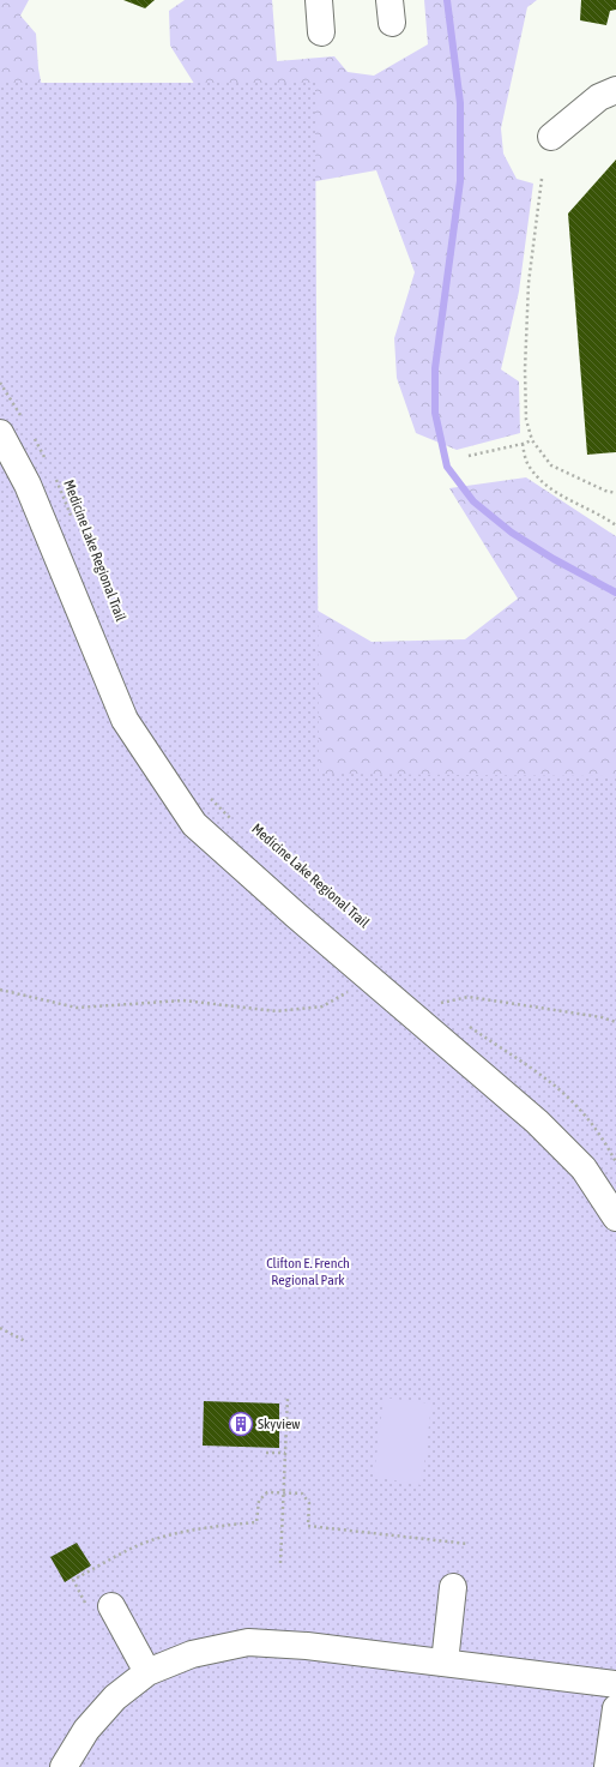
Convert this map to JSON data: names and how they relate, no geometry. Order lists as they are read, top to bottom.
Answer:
{
  "streets": {
    "path": ["Medicine Lake Regional Trail"]
  },
  "parks": ["Clifton E. French Regional Park"],
  "places": {
    "building": ["Skyview"]
  }
}
